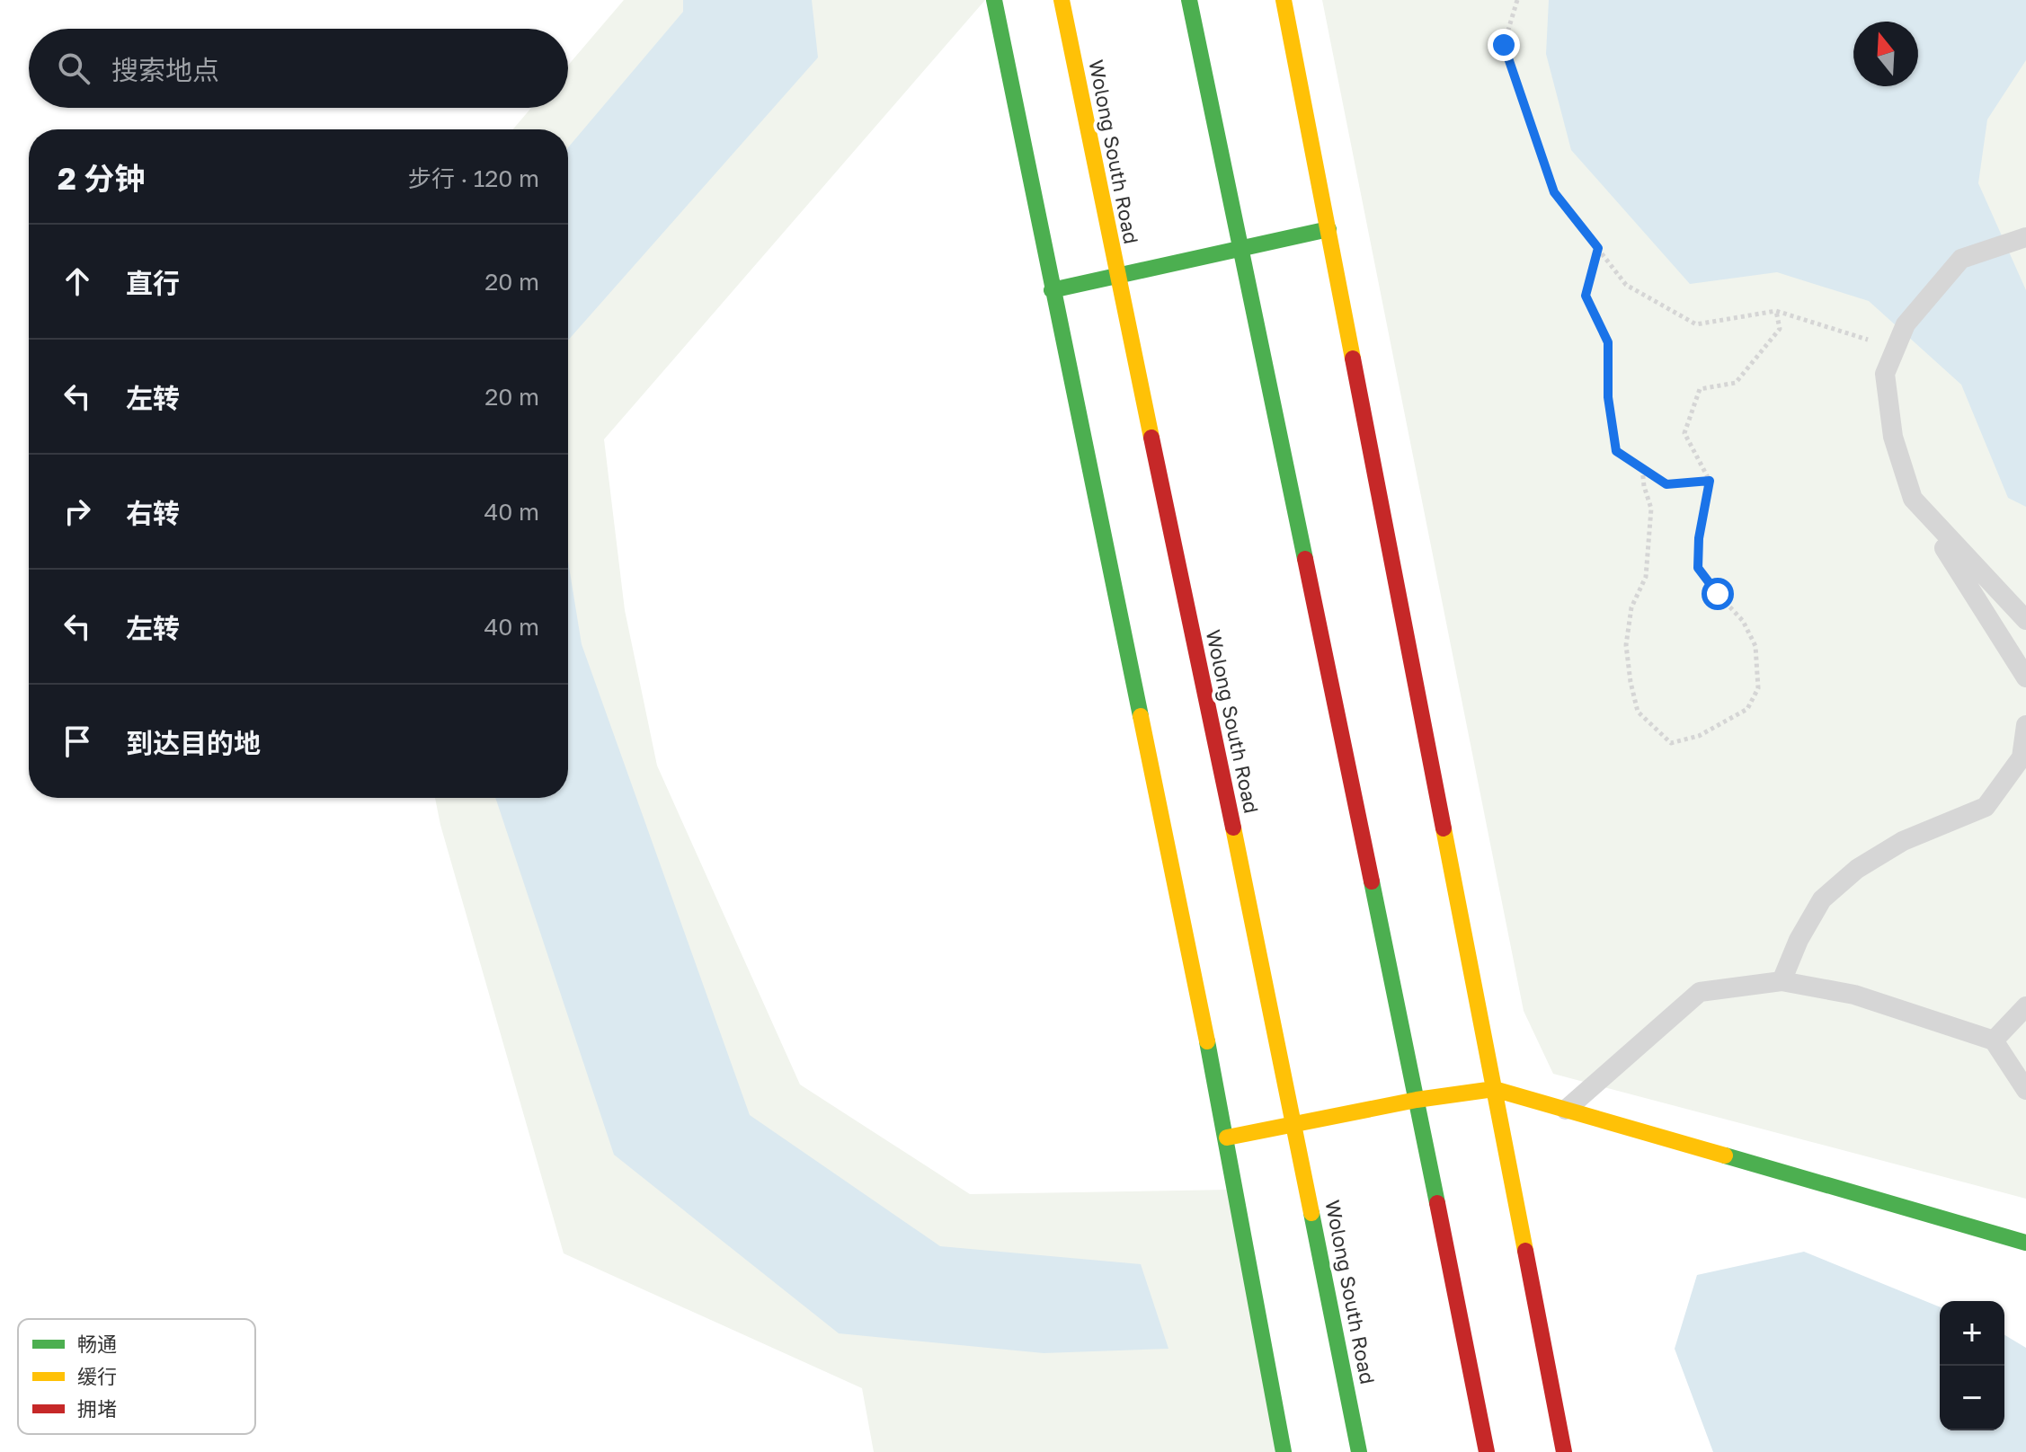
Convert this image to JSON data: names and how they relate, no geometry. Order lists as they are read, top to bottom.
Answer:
{
  "streets": {
    "main road": ["Wolong South Road"]
  },
  "legend": ["畅通", "缓行", "拥堵"],
  "north": "top",
  "page": {
    "search": "搜索地点",
    "heading": ["2 分钟", "步行 · 120 m"],
    "list": [
      ["直行", "20 m"],
      ["左转", "20 m"],
      ["右转", "40 m"],
      ["左转", "40 m"],
      "到达目的地"
    ],
    "map_buttons": ["+", "−"]
  }
}
